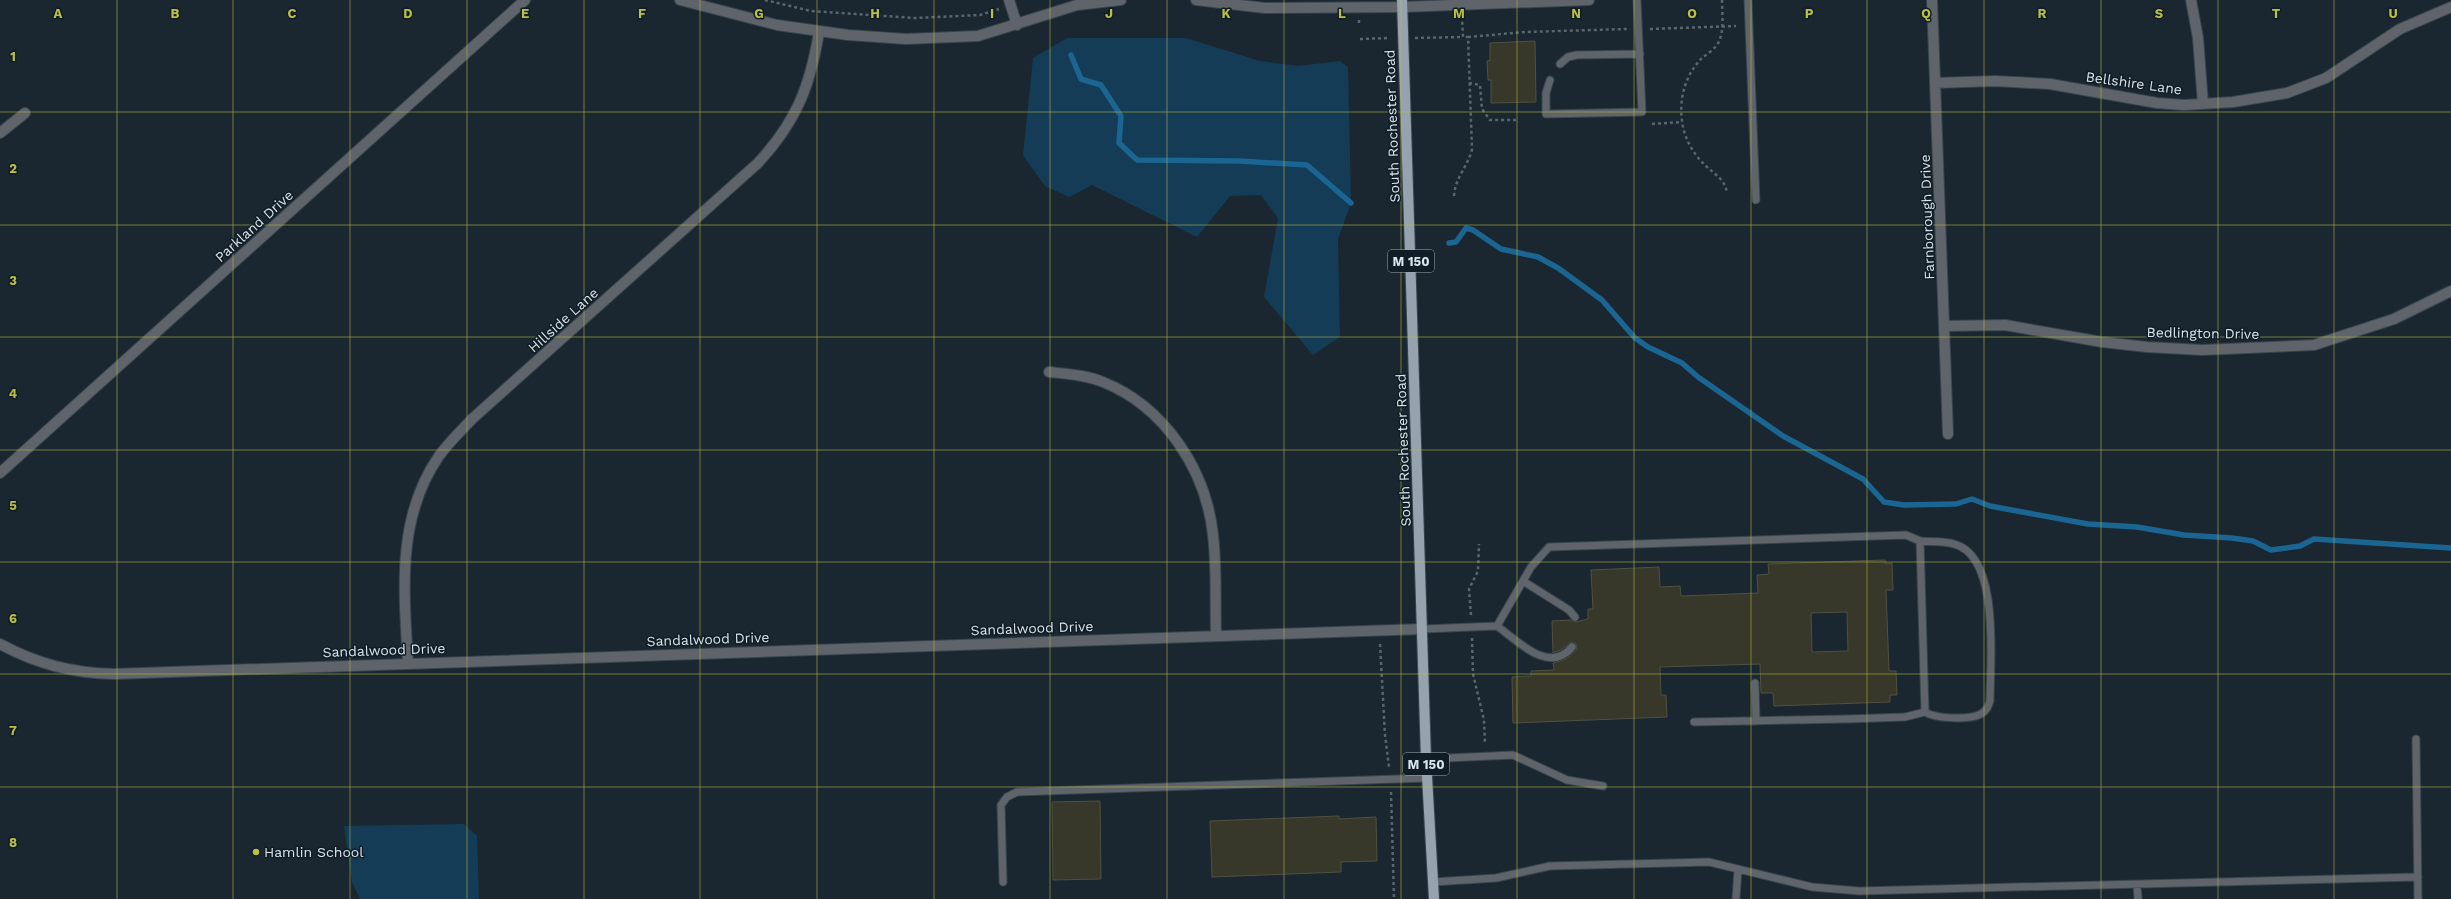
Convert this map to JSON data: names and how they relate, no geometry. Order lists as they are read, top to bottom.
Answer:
{
  "streets": {
    "main road": ["South Rochester Road", "M 150"],
    "street": [
      "Bellshire Lane",
      "Farnborough Drive",
      "Parkland Drive",
      "Hillside Lane",
      "Bedlington Drive",
      "Sandalwood Drive"
    ]
  },
  "crossings": [
    ["Bellshire Lane", "Farnborough Drive"],
    ["South Rochester Road", "Sandalwood Drive"],
    ["Farnborough Drive", "Bedlington Drive"],
    ["Hillside Lane", "Sandalwood Drive"]
  ],
  "places": ["Hamlin School"],
  "grid": {
    "columns": [
      "A",
      "B",
      "C",
      "D",
      "E",
      "F",
      "G",
      "H",
      "I",
      "J",
      "K",
      "L",
      "M",
      "N",
      "O",
      "P",
      "Q",
      "R",
      "S",
      "T",
      "U"
    ],
    "rows": [
      "1",
      "2",
      "3",
      "4",
      "5",
      "6",
      "7",
      "8"
    ]
  }
}
